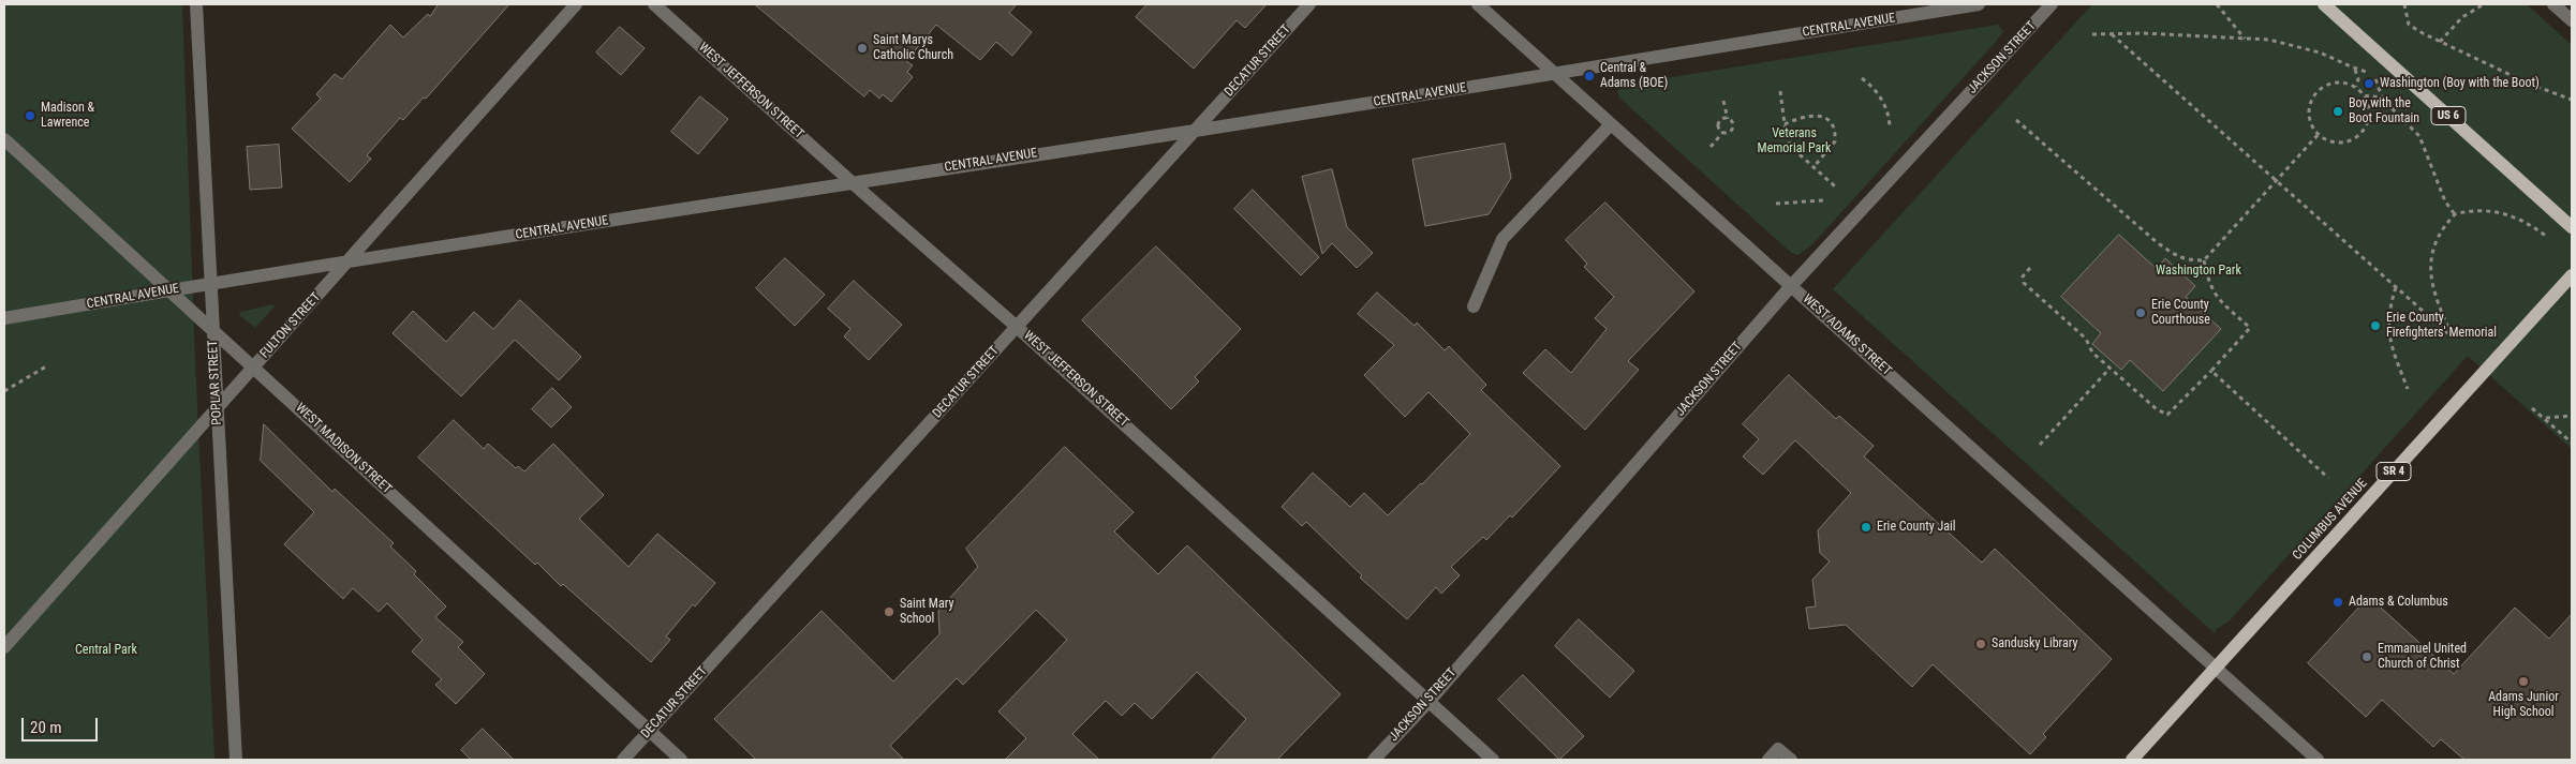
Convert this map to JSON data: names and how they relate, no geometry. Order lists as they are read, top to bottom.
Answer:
{
  "streets": {
    "main road": ["US 6", "SR 4", "COLUMBUS AVENUE"],
    "street": [
      "CENTRAL AVENUE",
      "JACKSON STREET",
      "DECATUR STREET",
      "WEST JEFFERSON STREET",
      "FULTON STREET",
      "WEST ADAMS STREET",
      "POPLAR STREET",
      "WEST MADISON STREET"
    ]
  },
  "crossings": [
    ["CENTRAL AVENUE", "DECATUR STREET"],
    ["CENTRAL AVENUE", "WEST JEFFERSON STREET"],
    ["CENTRAL AVENUE", "FULTON STREET"],
    ["CENTRAL AVENUE", "WEST ADAMS STREET"],
    ["CENTRAL AVENUE", "POPLAR STREET"],
    ["CENTRAL AVENUE", "WEST MADISON STREET"],
    ["JACKSON STREET", "WEST JEFFERSON STREET"],
    ["JACKSON STREET", "WEST ADAMS STREET"],
    ["DECATUR STREET", "WEST JEFFERSON STREET"],
    ["DECATUR STREET", "WEST MADISON STREET"],
    ["FULTON STREET", "POPLAR STREET"],
    ["FULTON STREET", "WEST MADISON STREET"],
    ["WEST ADAMS STREET", "COLUMBUS AVENUE"],
    ["POPLAR STREET", "WEST MADISON STREET"]
  ],
  "parks": ["Veterans Memorial Park", "Washington Park", "Central Park"],
  "places": [
    "Saint Marys Catholic Church",
    "Central & Adams (BOE)",
    "Washington (Boy with the Boot)",
    "Boy with the Boot Fountain",
    "Madison & Lawrence",
    "Erie County Courthouse",
    "Erie County Firefighters' Memorial",
    "Erie County Jail",
    "Adams & Columbus",
    "Saint Mary School",
    "Sandusky Library",
    "Emmanuel United Church of Christ",
    "Adams Junior High School"
  ],
  "scale_bar": "20 m"
}
